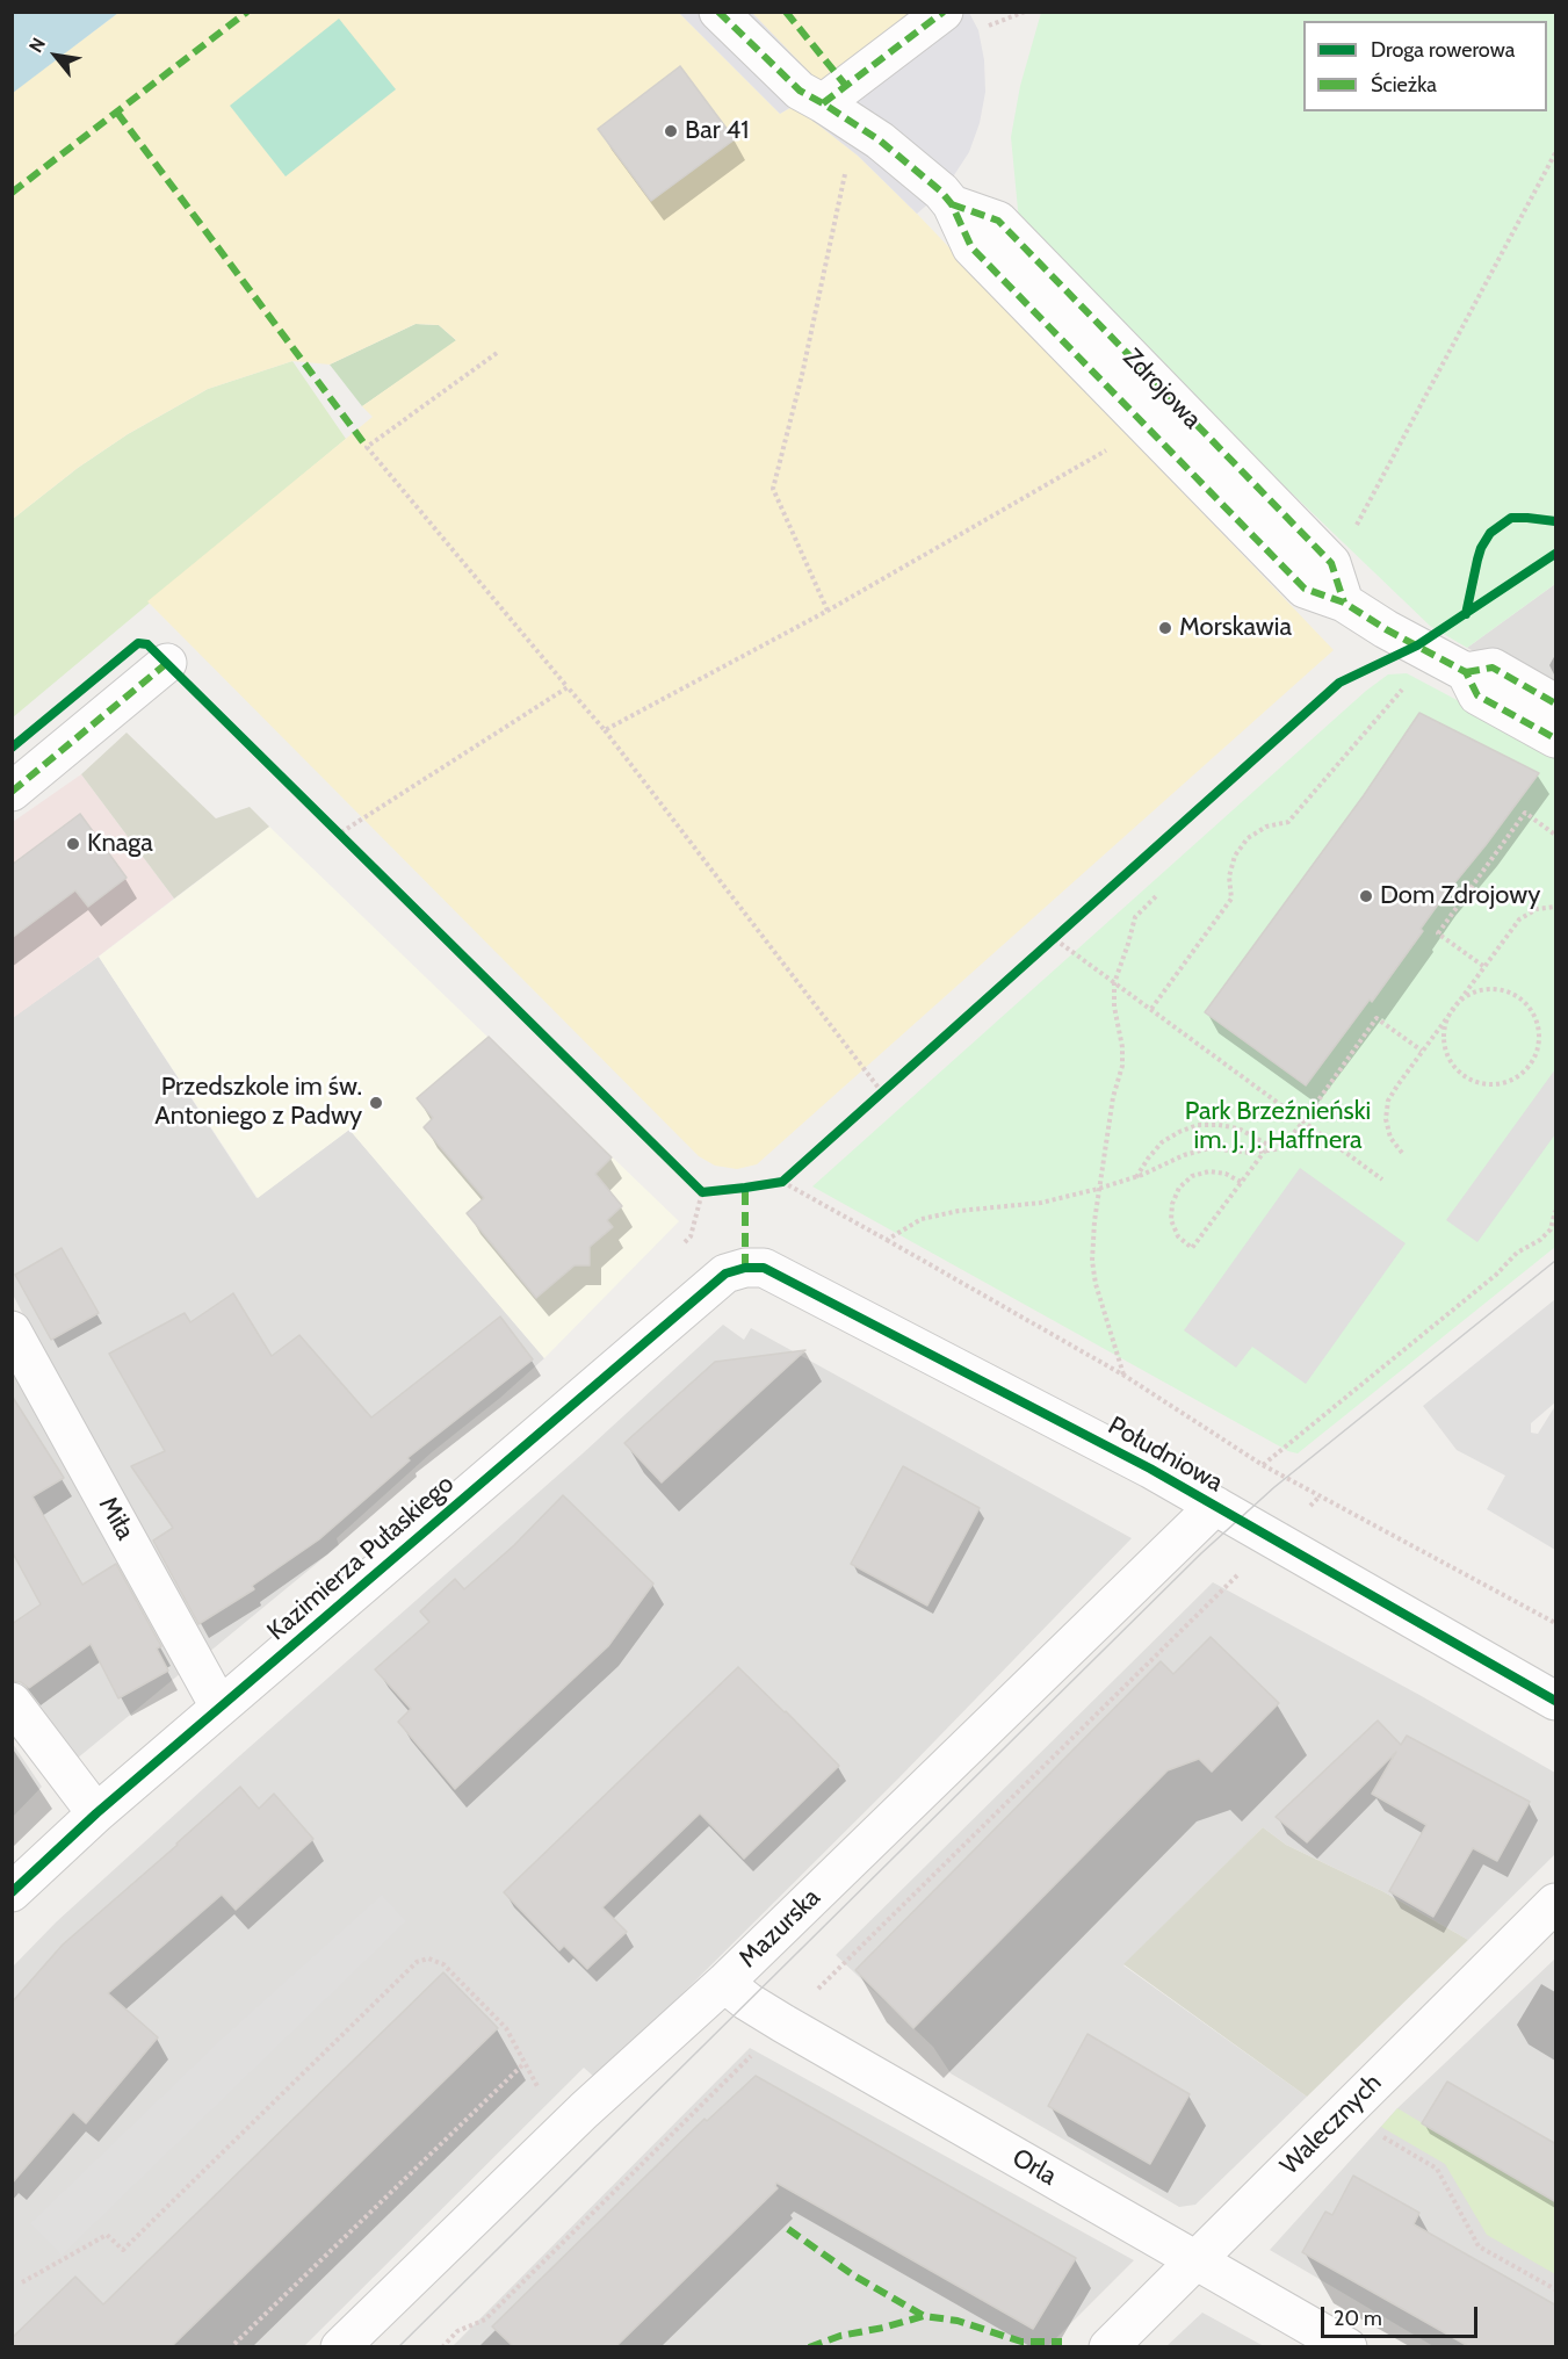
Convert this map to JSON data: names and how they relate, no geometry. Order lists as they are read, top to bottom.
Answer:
{
  "streets": {
    "street": [
      "Zdrojowa",
      "Południowa",
      "Miła",
      "Kazimierza Pułaskiego",
      "Mazurska",
      "Walecznych",
      "Orla"
    ]
  },
  "crossings": [
    ["Południowa", "Kazimierza Pułaskiego"],
    ["Południowa", "Mazurska"],
    ["Miła", "Kazimierza Pułaskiego"],
    ["Mazurska", "Orla"],
    ["Walecznych", "Orla"]
  ],
  "parks": ["Park Brzeźnieński im. J. J. Haffnera"],
  "places": [
    "Bar 41",
    "Morskawia",
    "Knaga",
    "Dom Zdrojowy",
    "Przedszkole im św. Antoniego z Padwy"
  ],
  "legend": ["Droga rowerowa", "Ścieżka"],
  "scale_bar": "20 m",
  "north": "top left"
}
